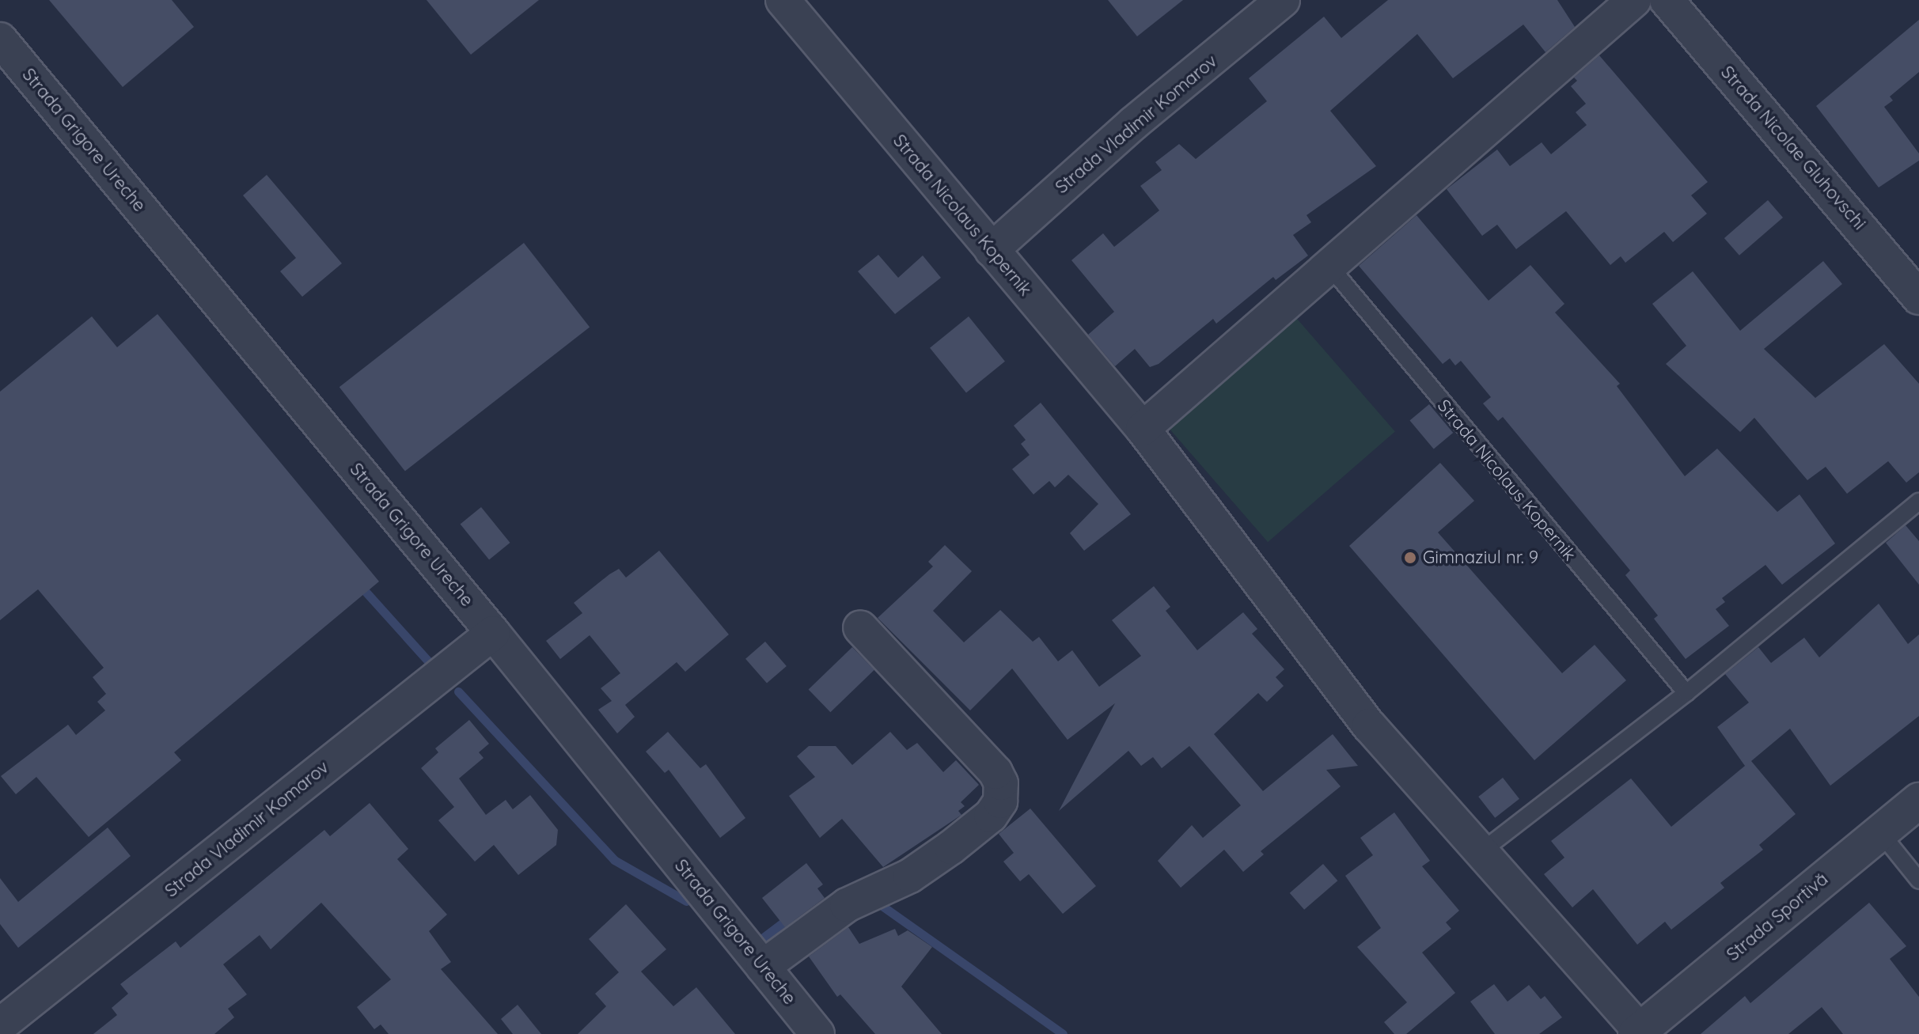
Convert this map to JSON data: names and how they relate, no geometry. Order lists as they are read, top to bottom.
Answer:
{
  "streets": {
    "street": [
      "Strada Vladimir Komarov",
      "Strada Grigore Ureche",
      "Strada Nicolae Gluhovschi",
      "Strada Nicolaus Kopernik",
      "Strada Sportivă"
    ]
  },
  "crossings": [
    ["Strada Vladimir Komarov", "Strada Grigore Ureche"],
    ["Strada Vladimir Komarov", "Strada Nicolaus Kopernik"],
    ["Strada Nicolaus Kopernik", "Strada Sportivă"]
  ],
  "places": ["Gimnaziul nr. 9"]
}
